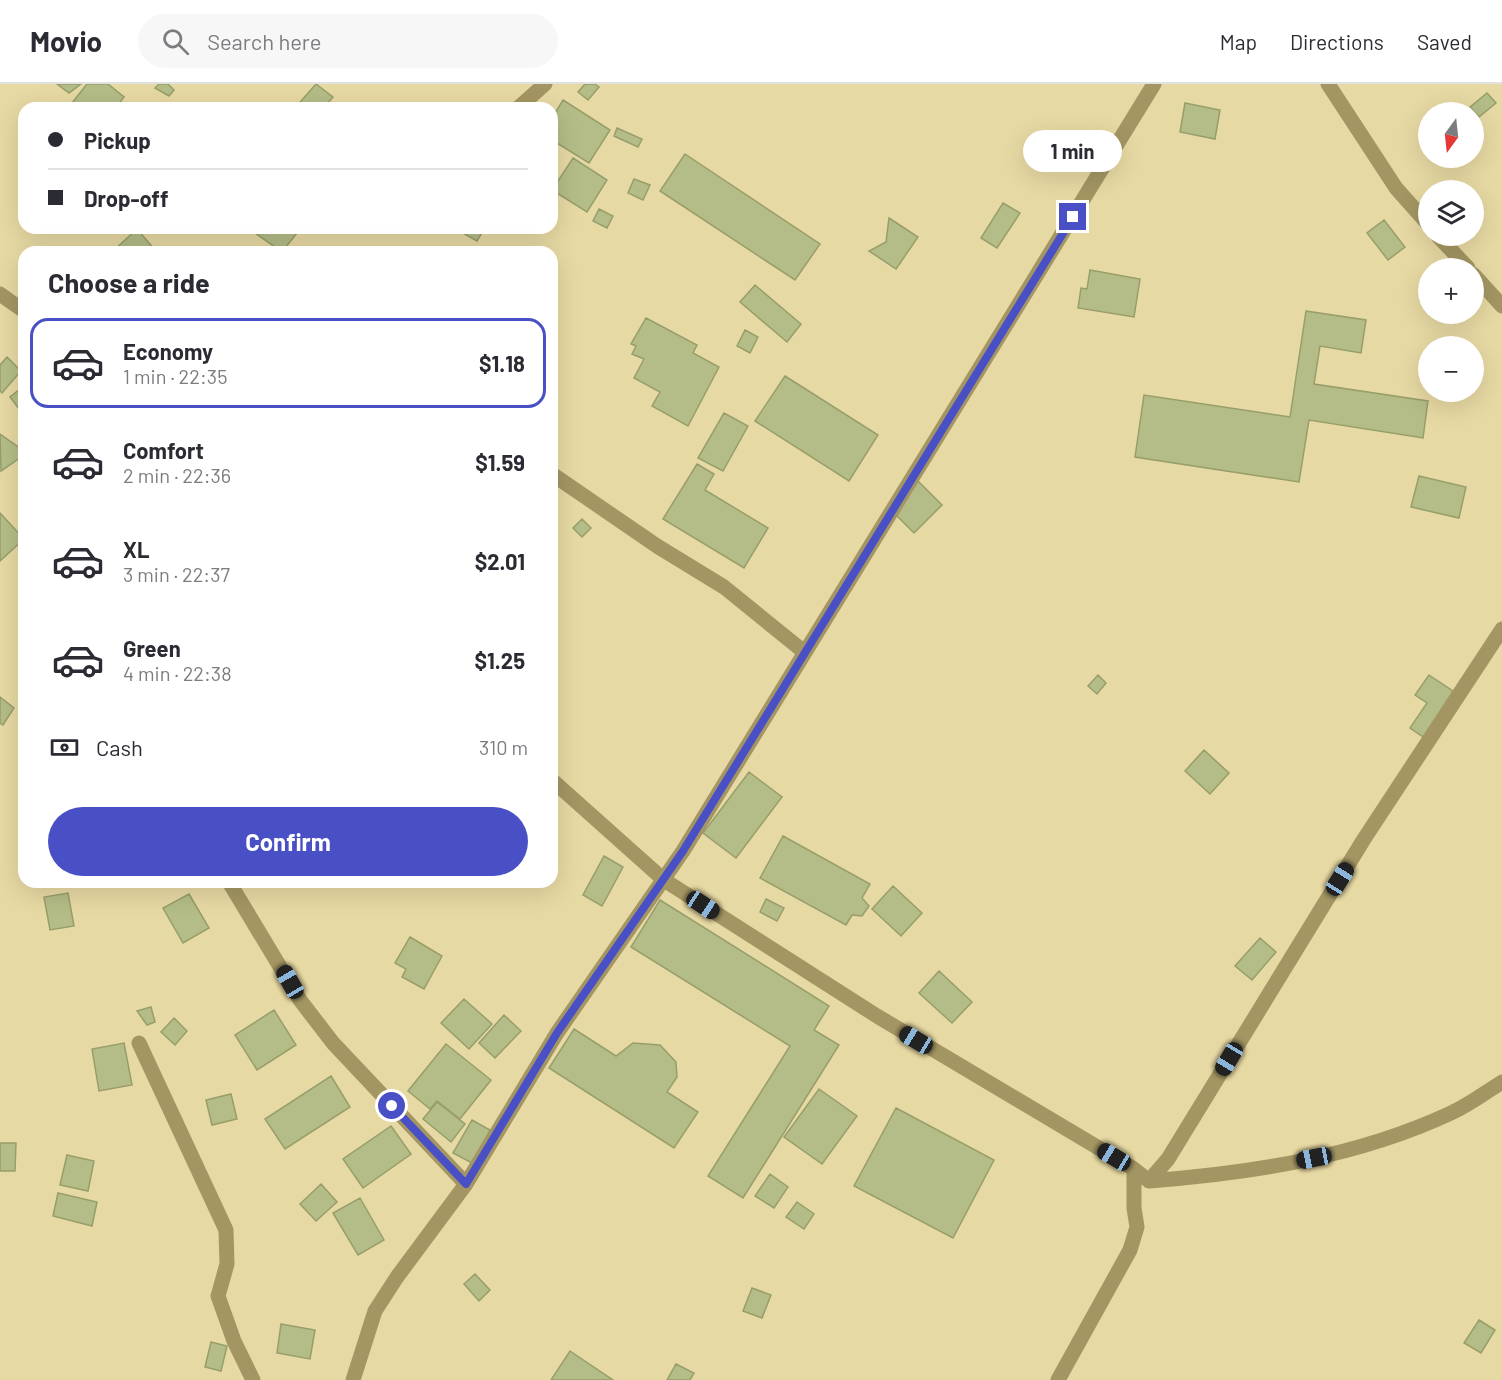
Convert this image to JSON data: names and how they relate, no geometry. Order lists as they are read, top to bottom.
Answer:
{
  "north": "bottom",
  "page": {
    "header": "Movio",
    "search": "Search here",
    "nav": ["Map", "Directions", "Saved"],
    "map_buttons": ["+", "−"],
    "banner": ["Pickup", "Drop-off"],
    "bubble": "1 min",
    "heading": "Choose a ride",
    "list": [
      {
        "name": "Economy",
        "note": "1 min · 22:35",
        "value": "$1.18"
      },
      {
        "name": "Comfort",
        "note": "2 min · 22:36",
        "value": "$1.59"
      },
      {
        "name": "XL",
        "note": "3 min · 22:37",
        "value": "$2.01"
      },
      {
        "name": "Green",
        "note": "4 min · 22:38",
        "value": "$1.25"
      }
    ],
    "pay": ["Cash", "310 m"],
    "buttons": "Confirm"
  }
}
